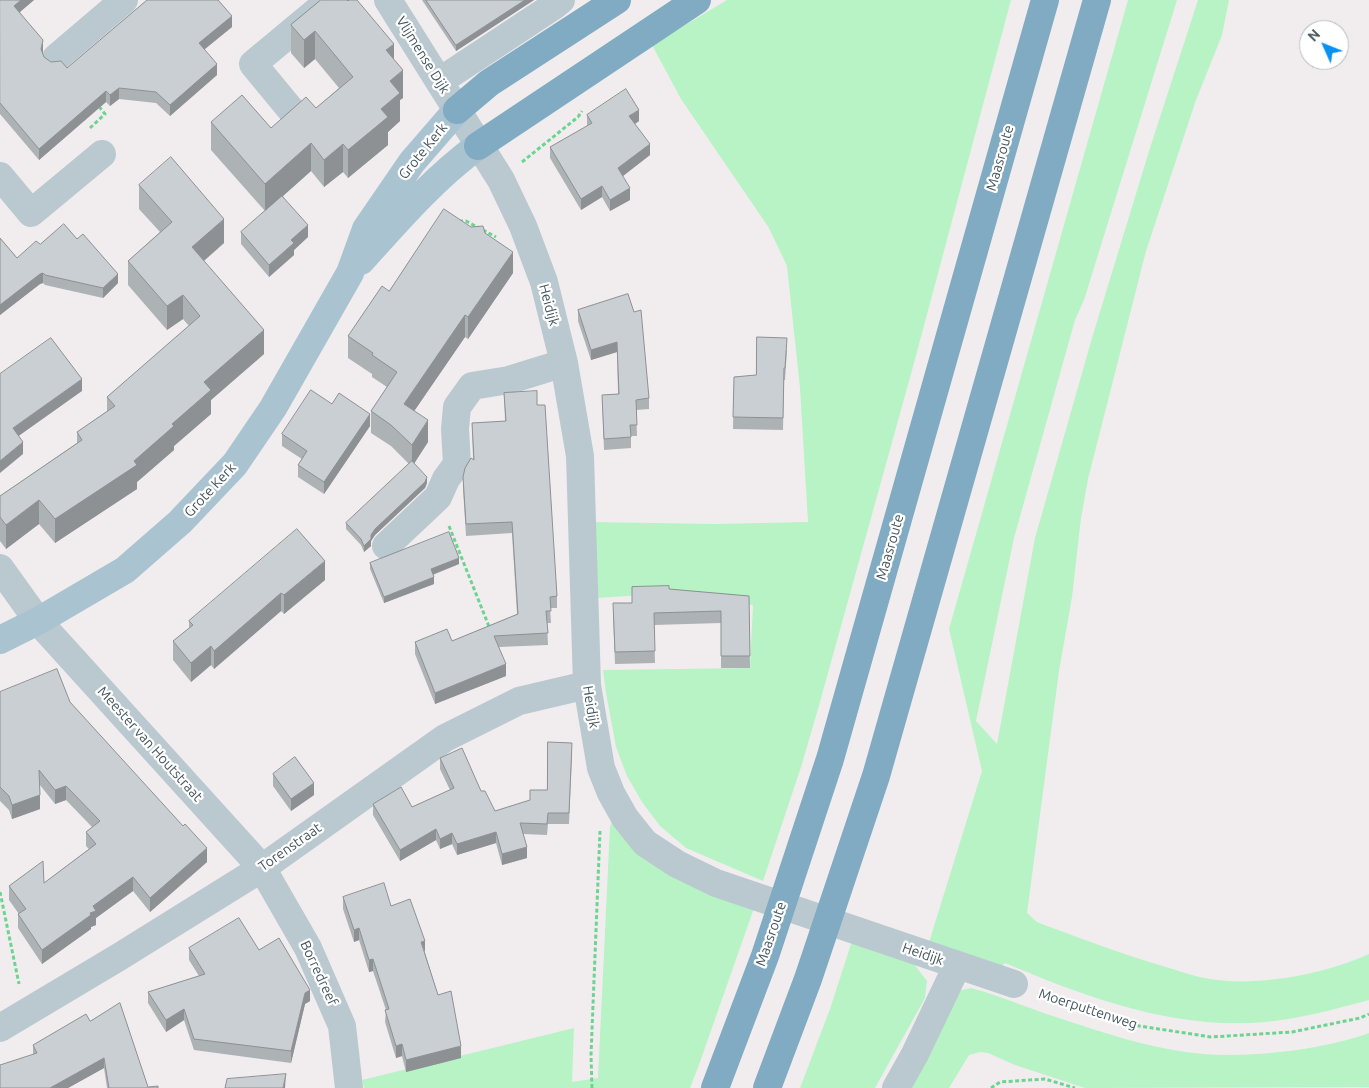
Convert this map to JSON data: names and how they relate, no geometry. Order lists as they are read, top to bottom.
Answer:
{
  "streets": {
    "highway": ["Maasroute"],
    "main road": ["Grote Kerk"],
    "street": [
      "Vlijmense Dijk",
      "Heidijk",
      "Meester van Houtstraat",
      "Torenstraat",
      "Borredreef"
    ],
    "path": ["Moerputtenweg"]
  },
  "crossings": [
    ["Vlijmense Dijk", "Grote Kerk"],
    ["Vlijmense Dijk", "Heidijk"],
    ["Grote Kerk", "Heidijk"],
    ["Grote Kerk", "Meester van Houtstraat"],
    ["Heidijk", "Torenstraat"],
    ["Meester van Houtstraat", "Torenstraat"],
    ["Meester van Houtstraat", "Borredreef"],
    ["Torenstraat", "Borredreef"]
  ],
  "north": "top left"
}
